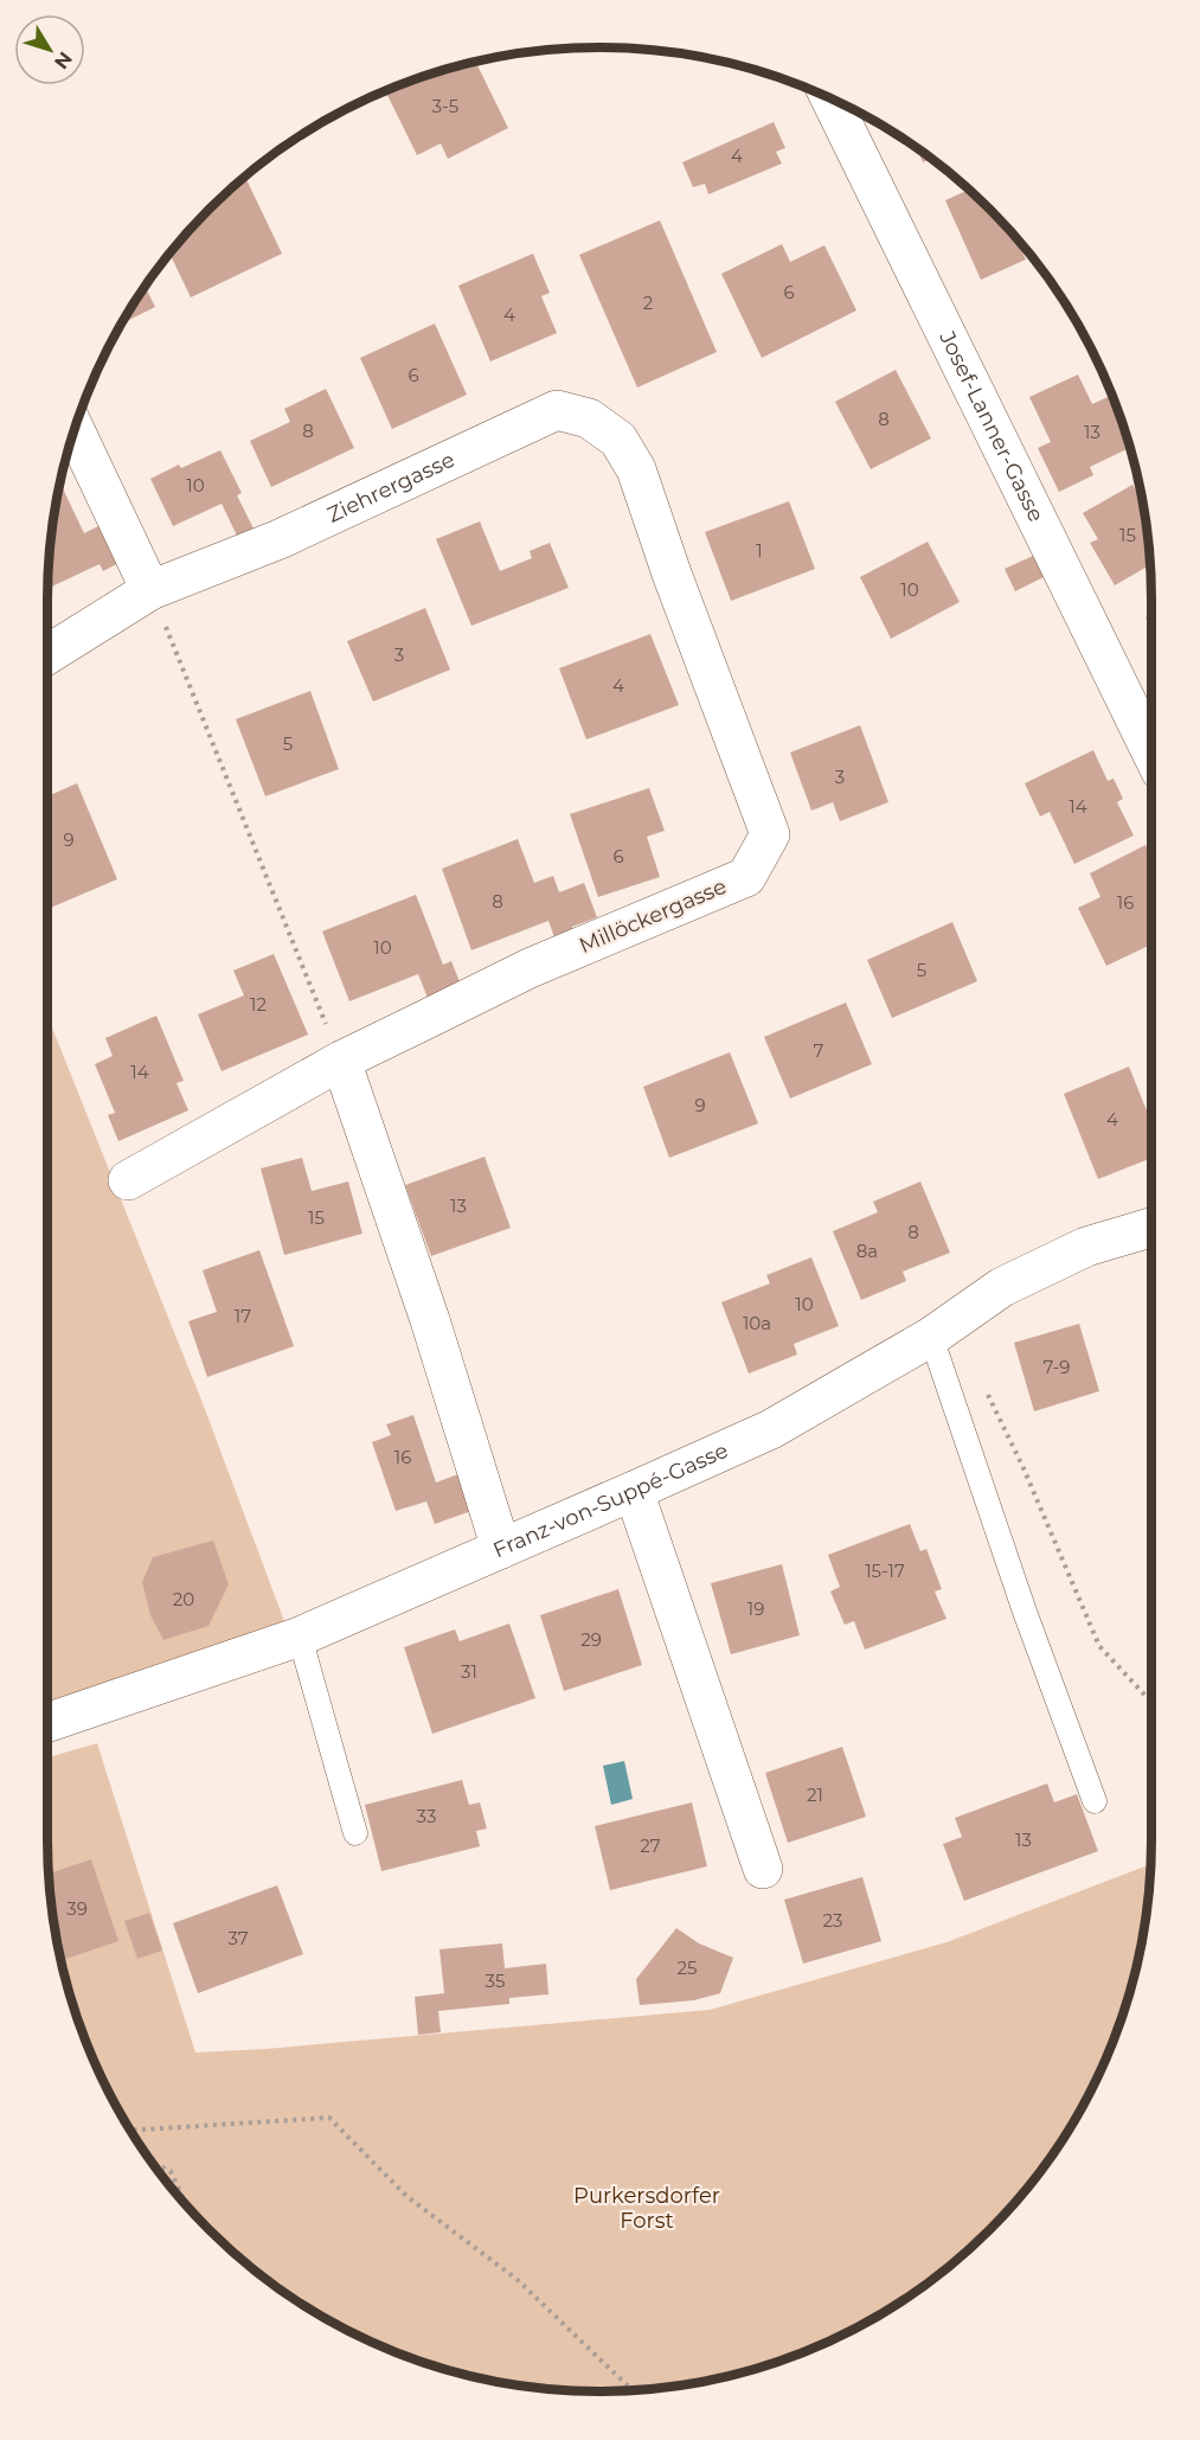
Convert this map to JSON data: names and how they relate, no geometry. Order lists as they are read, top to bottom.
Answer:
{
  "streets": {
    "street": [
      "Josef-Lanner-Gasse",
      "Ziehrergasse",
      "Millöckergasse",
      "Franz-von-Suppé-Gasse"
    ]
  },
  "crossings": [
    ["Ziehrergasse", "Millöckergasse"]
  ],
  "parks": ["Purkersdorfer Forst"],
  "house_numbers": [
    "3-5",
    "4",
    "6",
    "2",
    "4",
    "6",
    "8",
    "8",
    "13",
    "10",
    "15",
    "1",
    "10",
    "3",
    "4",
    "5",
    "3",
    "14",
    "9",
    "6",
    "8",
    "16",
    "10",
    "5",
    "12",
    "7",
    "14",
    "9",
    "4",
    "13",
    "15",
    "8",
    "8a",
    "10",
    "17",
    "10a",
    "7-9",
    "16",
    "15-17",
    "20",
    "19",
    "29",
    "31",
    "21",
    "33",
    "13",
    "27",
    "39",
    "23",
    "37",
    "25",
    "35"
  ],
  "north": "bottom right"
}
